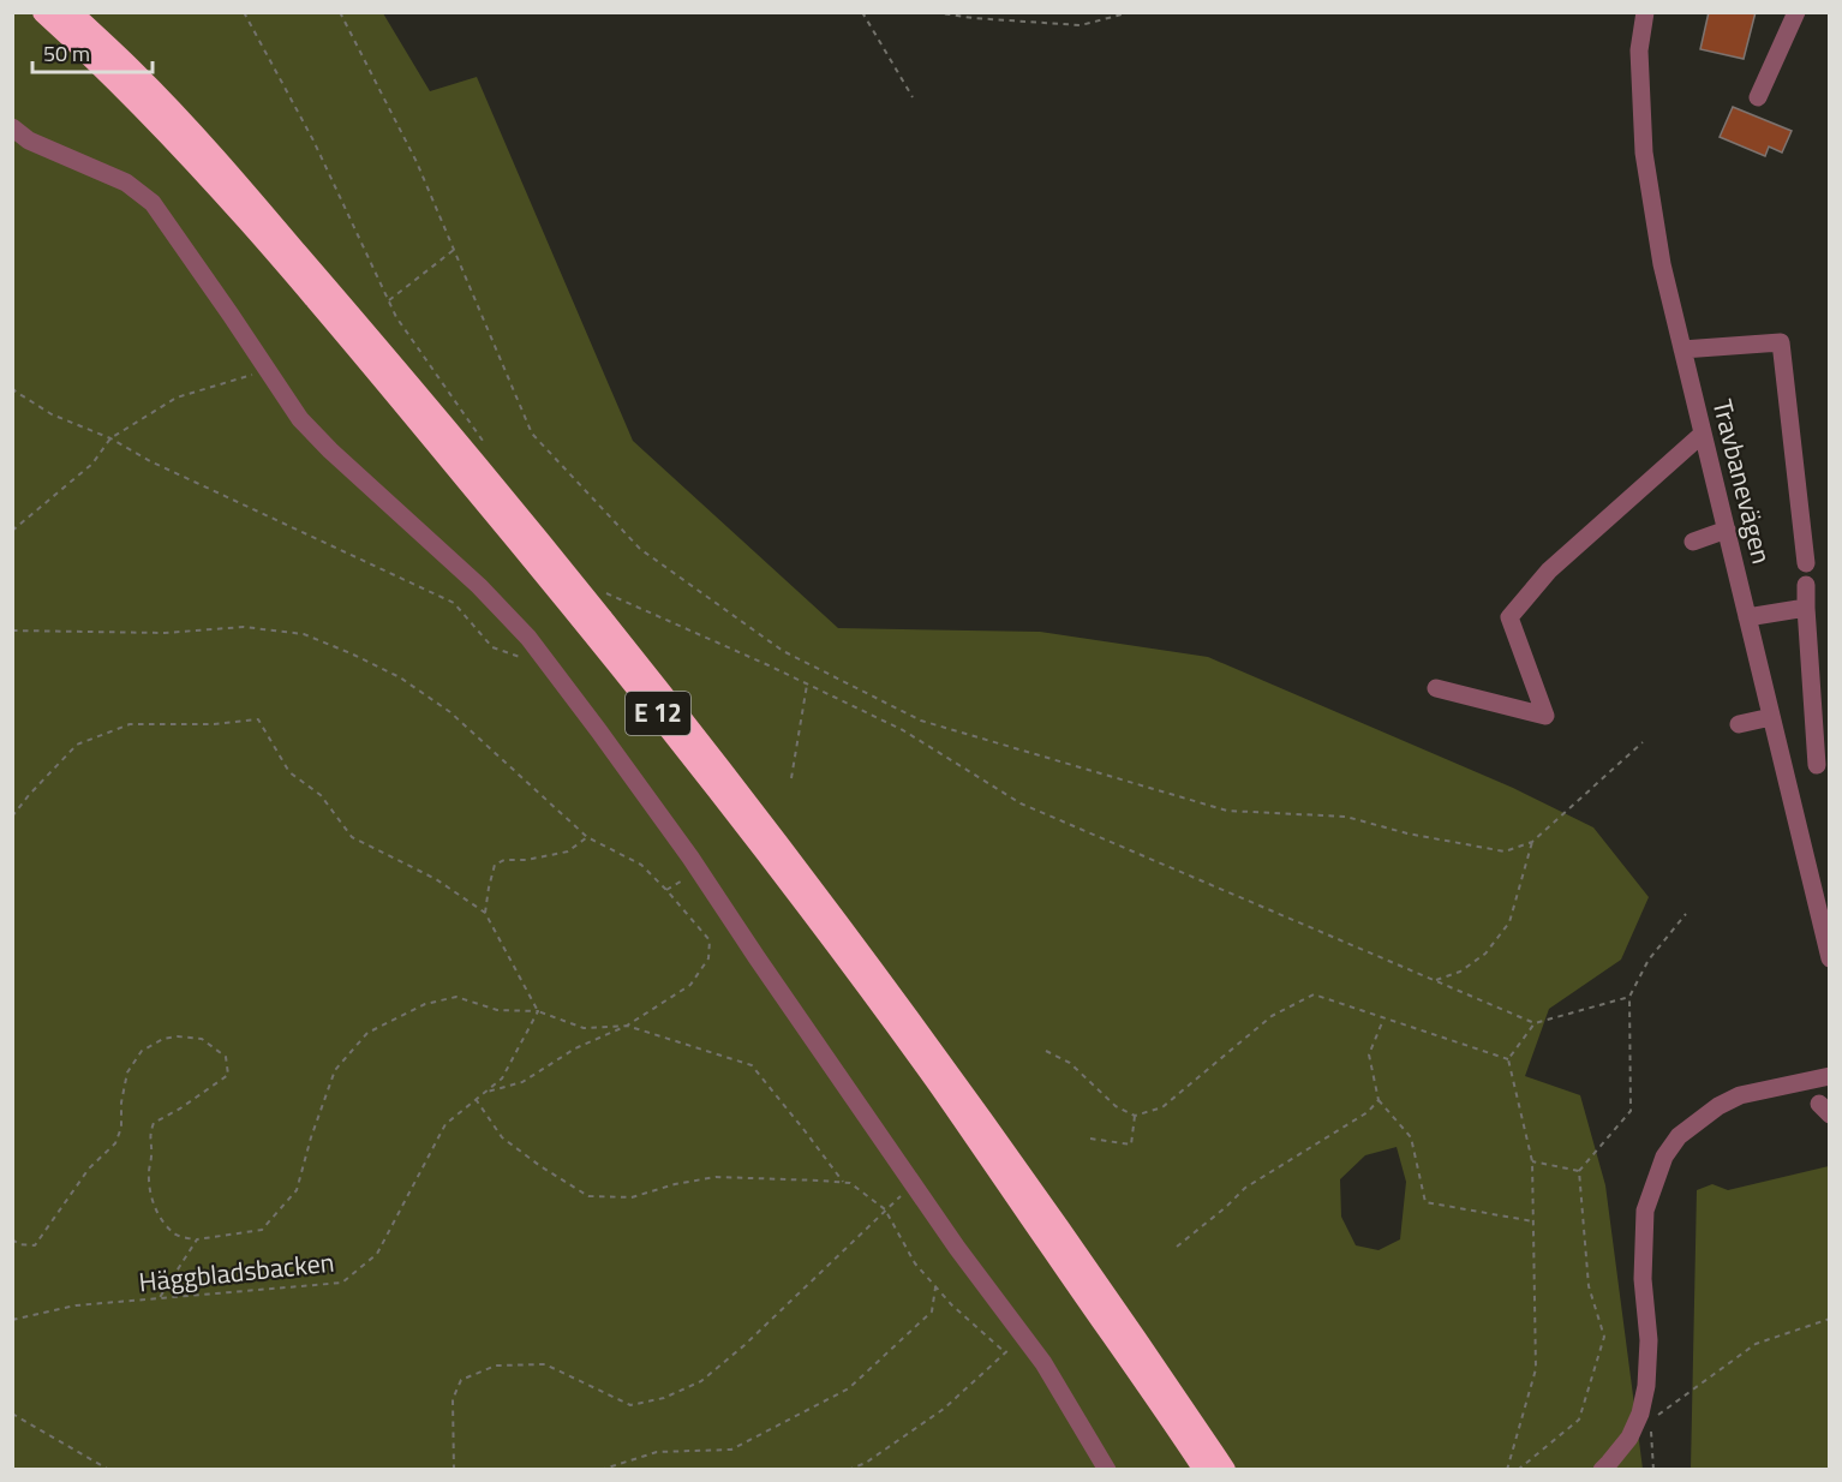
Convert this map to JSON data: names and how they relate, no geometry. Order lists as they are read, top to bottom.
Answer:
{
  "streets": {
    "highway": ["E 12"],
    "street": ["Travbanevägen"],
    "path": ["Häggbladsbacken"]
  },
  "scale_bar": "50 m"
}
